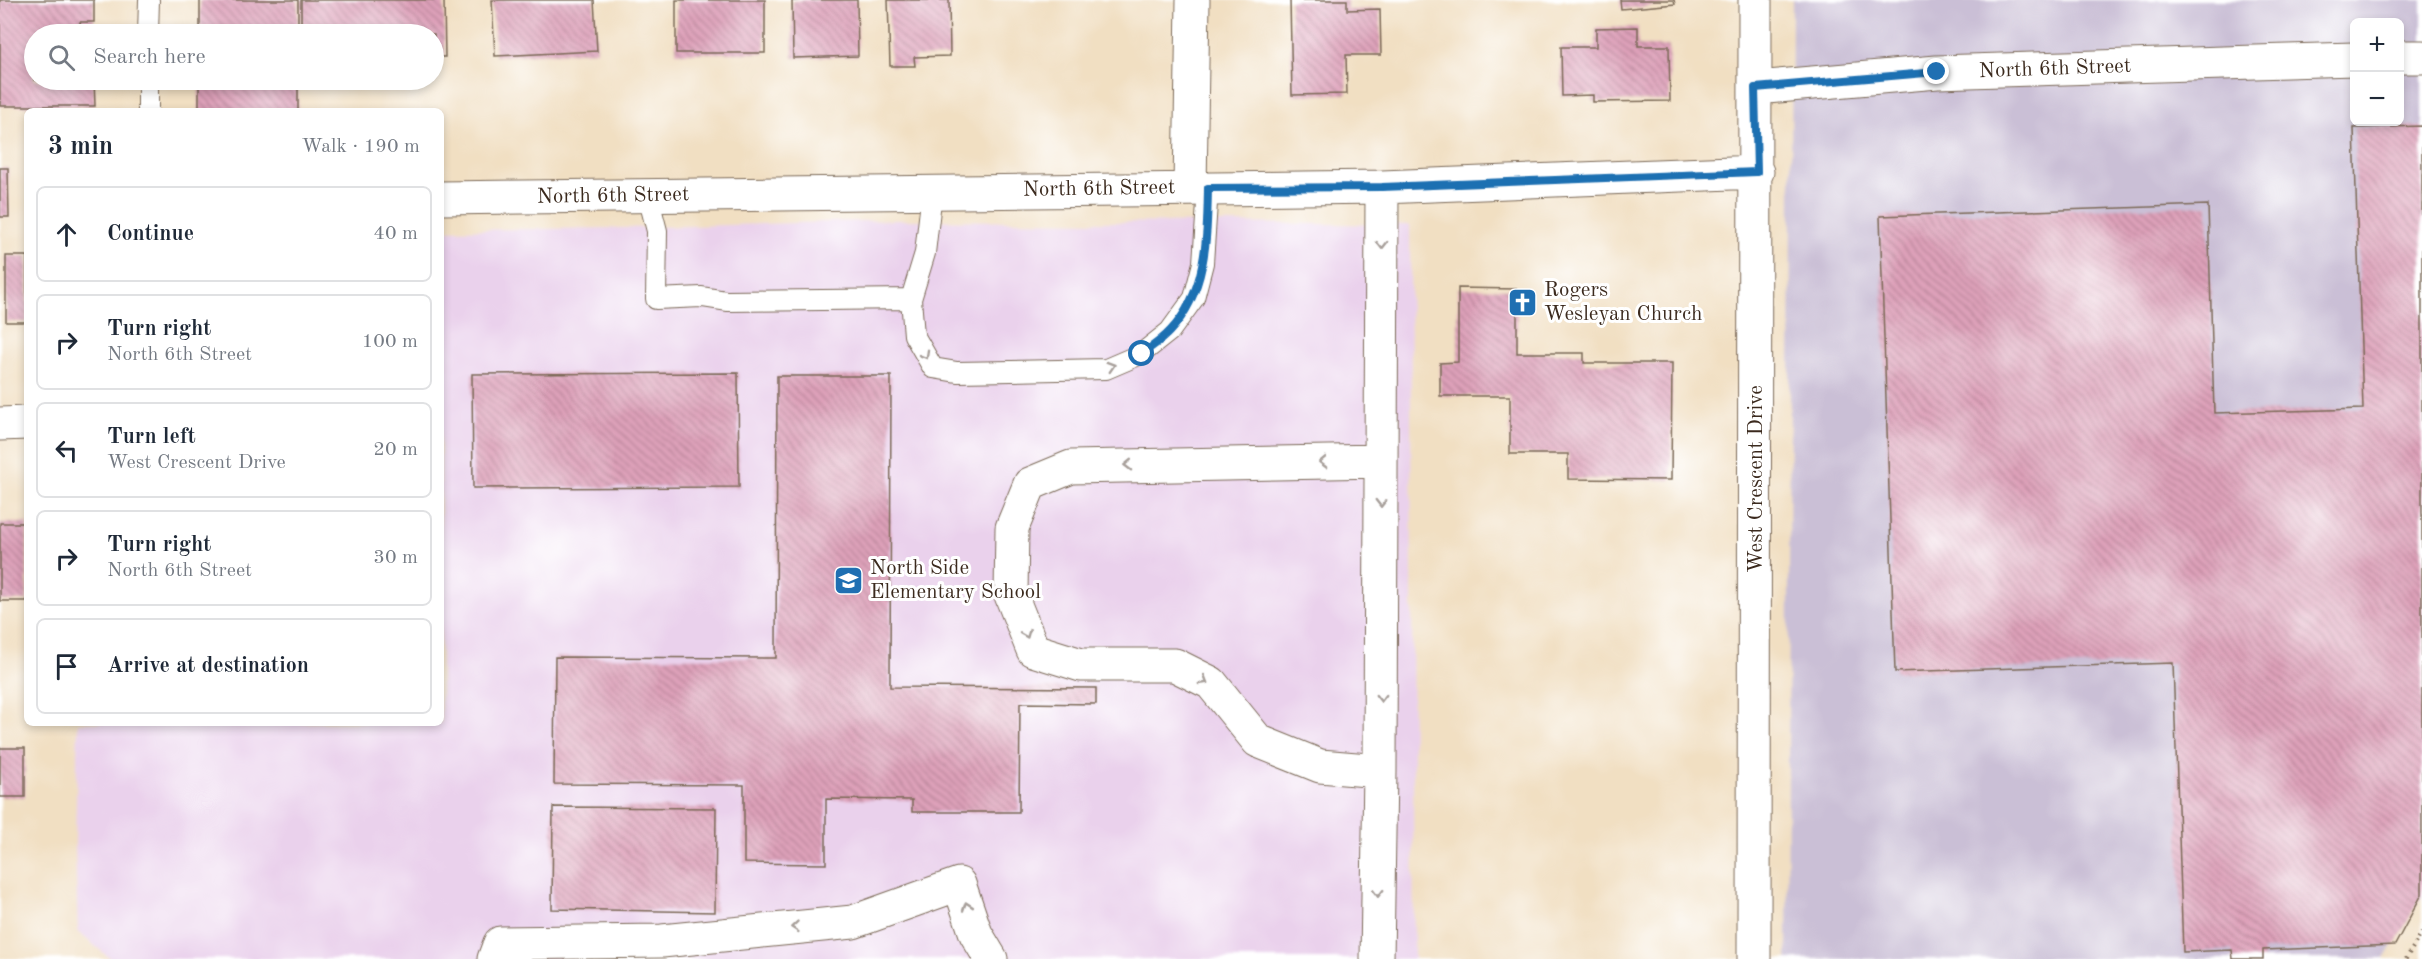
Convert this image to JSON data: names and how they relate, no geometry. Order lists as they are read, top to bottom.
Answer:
{
  "streets": {
    "street": ["North 6th Street", "West Crescent Drive"]
  },
  "crossings": [
    ["North 6th Street", "West Crescent Drive"]
  ],
  "places": {
    "church": ["Rogers Wesleyan Church"],
    "school or university": ["North Side Elementary School"]
  },
  "page": {
    "map_buttons": ["+", "−"],
    "search": "Search here",
    "heading": ["3 min", "Walk · 190 m"],
    "list": [
      ["Continue", "40 m"],
      ["Turn right", "North 6th Street", "100 m"],
      ["Turn left", "West Crescent Drive", "20 m"],
      ["Turn right", "North 6th Street", "30 m"],
      "Arrive at destination"
    ]
  }
}
